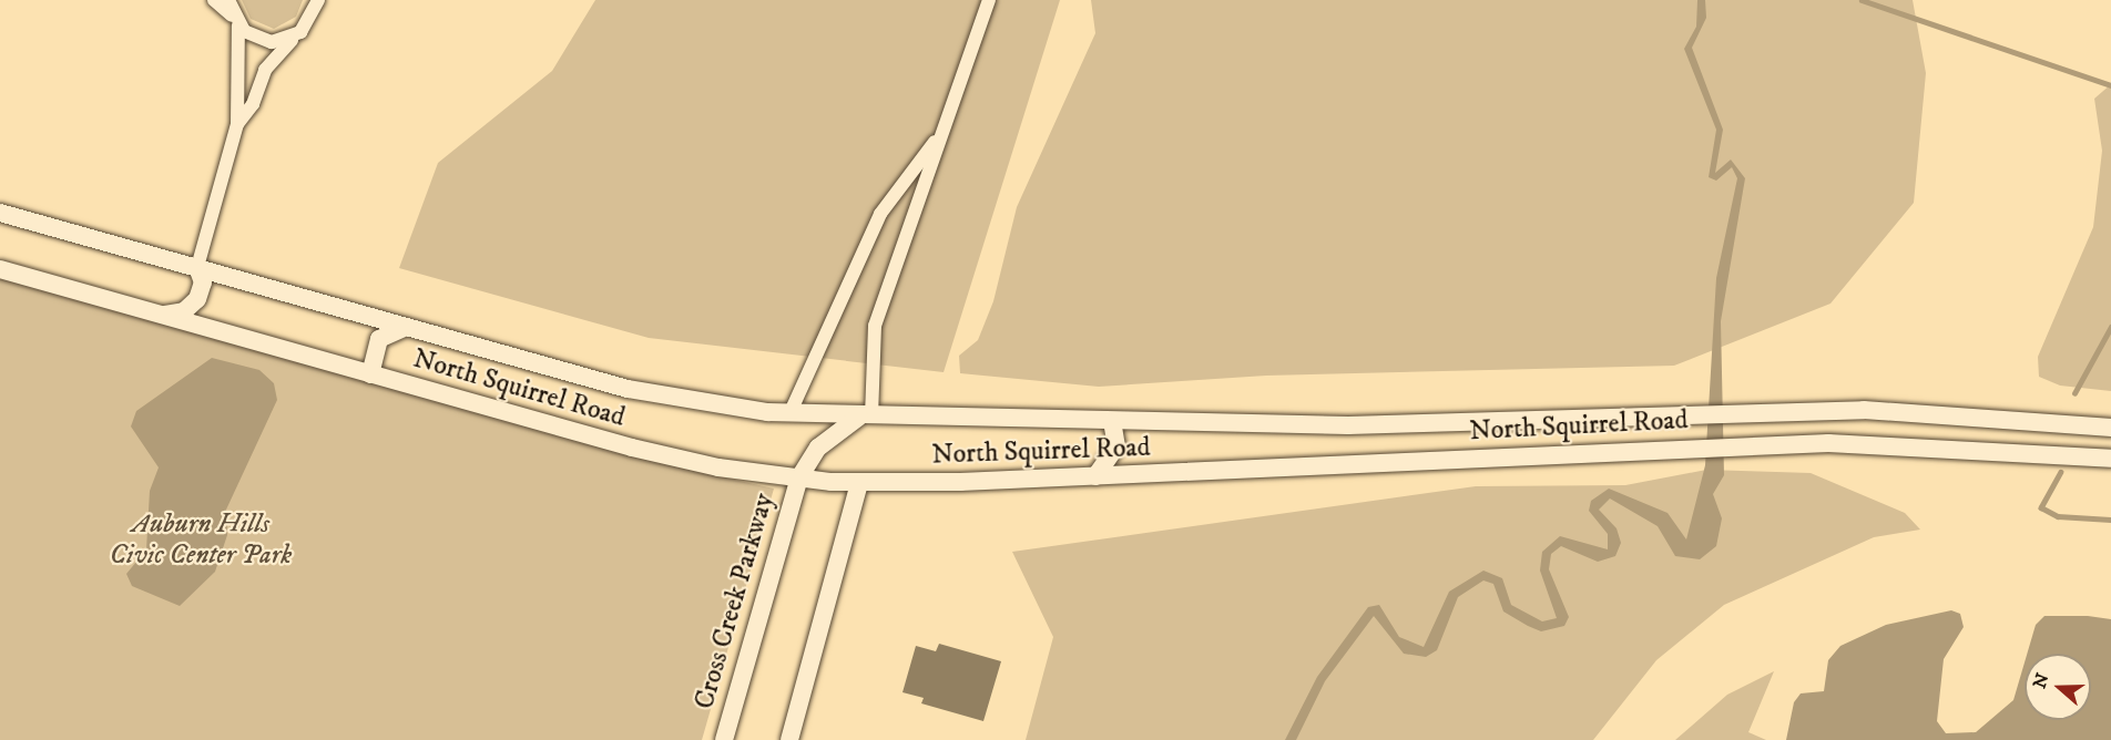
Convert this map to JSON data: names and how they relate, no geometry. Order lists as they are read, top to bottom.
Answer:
{
  "streets": {
    "main road": ["North Squirrel Road", "Cross Creek Parkway"]
  },
  "crossings": [
    ["North Squirrel Road", "Cross Creek Parkway"]
  ],
  "parks": ["Auburn Hills Civic Center Park"],
  "north": "left"
}
